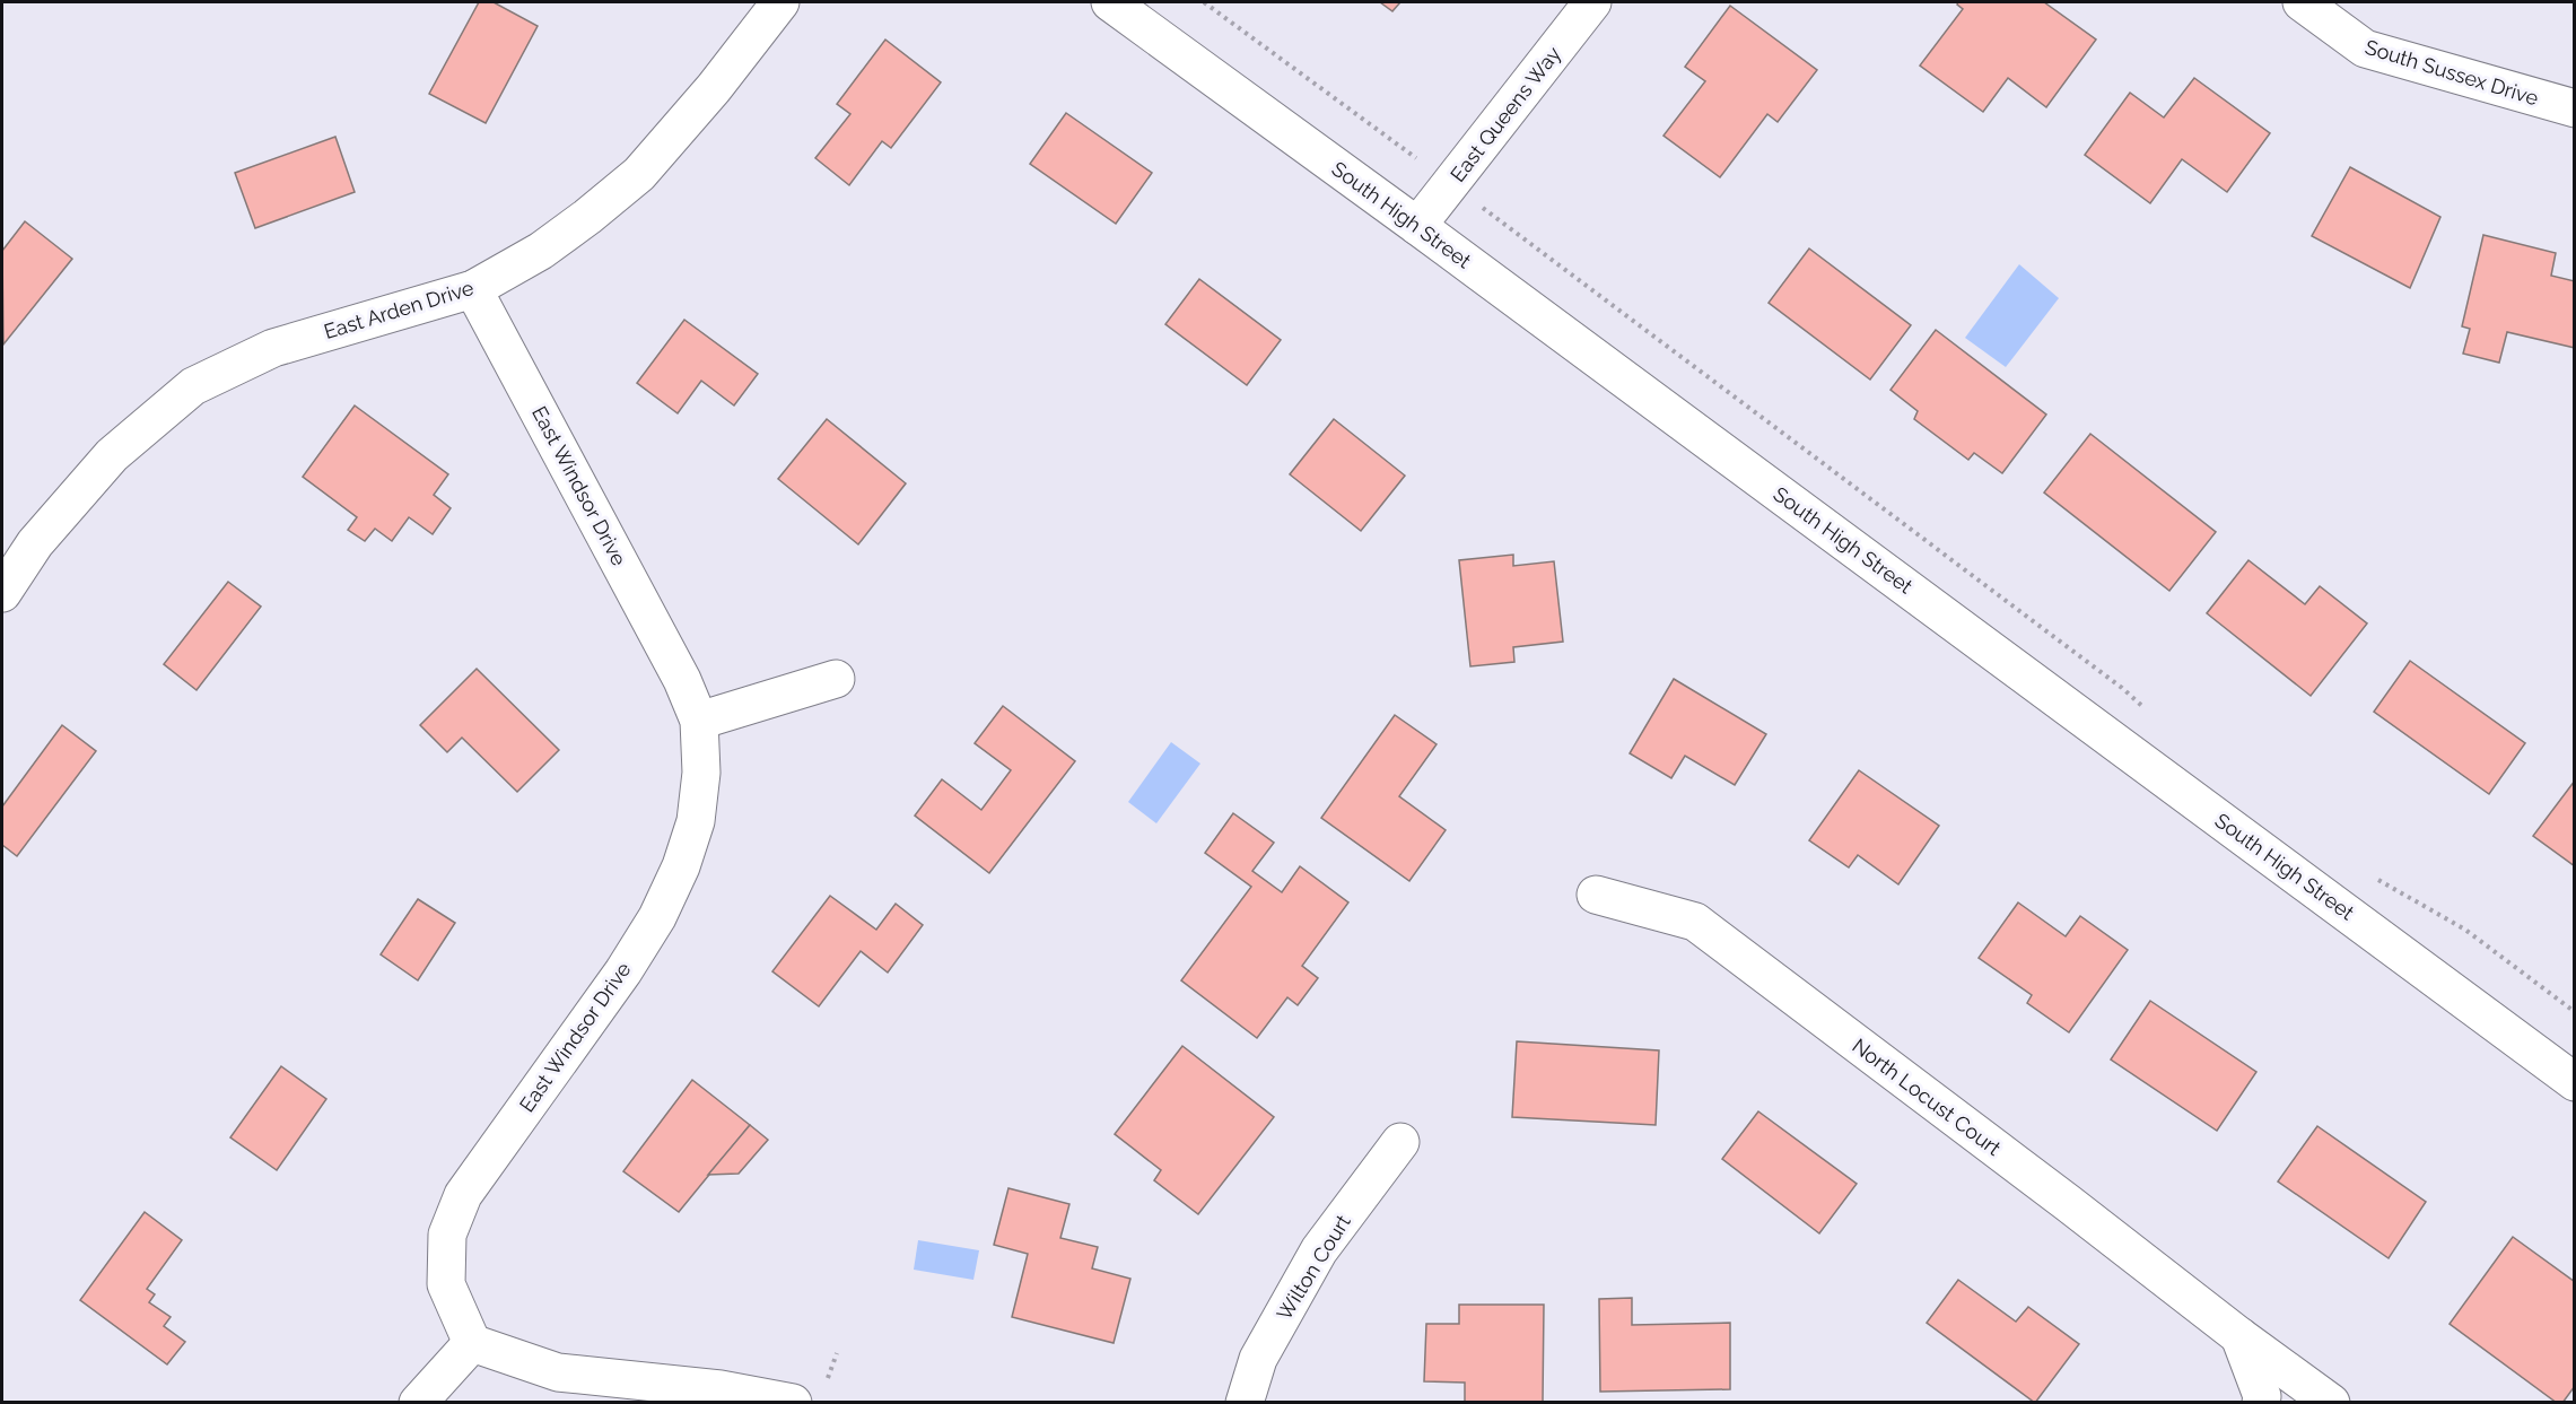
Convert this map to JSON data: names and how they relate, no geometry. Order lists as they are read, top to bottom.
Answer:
{
  "streets": {
    "street": [
      "South Sussex Drive",
      "East Queens Way",
      "South High Street",
      "East Arden Drive",
      "East Windsor Drive",
      "North Locust Court",
      "Wilton Court"
    ]
  },
  "crossings": [
    ["East Queens Way", "South High Street"],
    ["East Arden Drive", "East Windsor Drive"]
  ]
}
